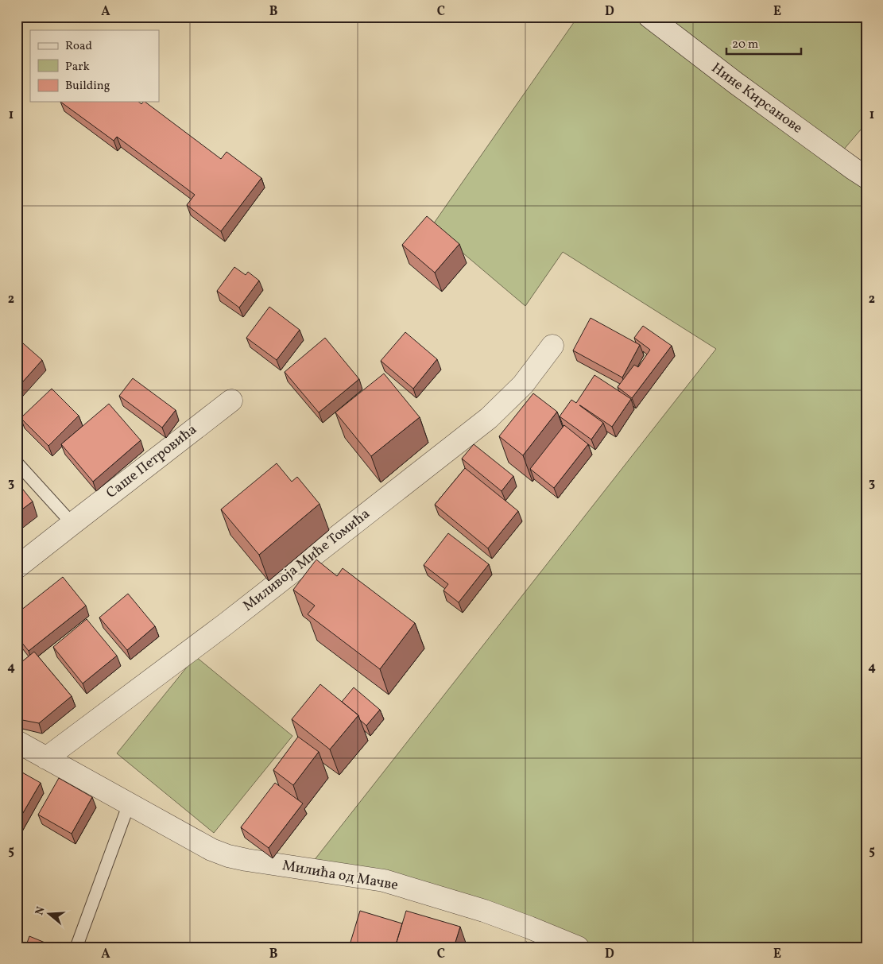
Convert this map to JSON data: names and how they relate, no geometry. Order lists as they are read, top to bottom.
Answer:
{
  "streets": {
    "street": [
      "Нине Кирсанове",
      "Саше Петровића",
      "Миливоја Миће Томића",
      "Милића од Мачве"
    ]
  },
  "crossings": [
    ["Миливоја Миће Томића", "Милића од Мачве"]
  ],
  "legend": ["Road", "Park", "Building"],
  "scale_bar": "20 m",
  "north": "left",
  "grid": {
    "columns": [
      "A",
      "B",
      "C",
      "D",
      "E"
    ],
    "rows": [
      "1",
      "2",
      "3",
      "4",
      "5"
    ]
  }
}
